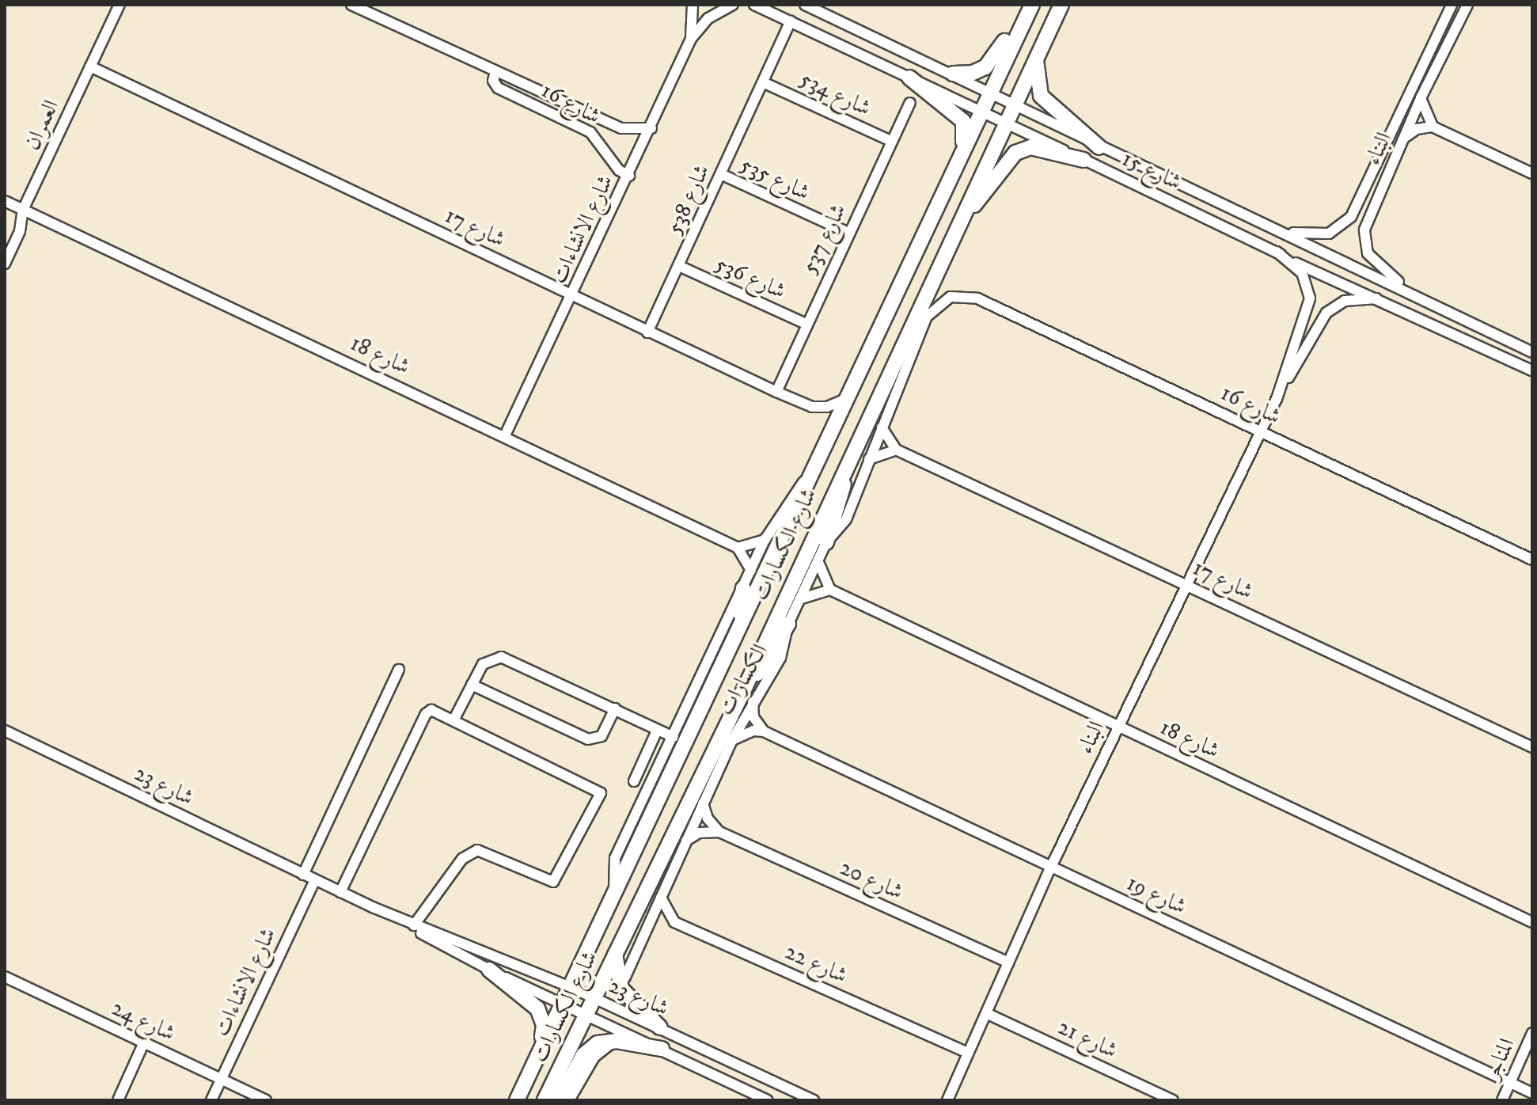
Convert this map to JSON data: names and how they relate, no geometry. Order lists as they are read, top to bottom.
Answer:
{
  "streets": {
    "street": [
      "شارع 534",
      "شارع 16",
      "العمران",
      "البناء",
      "شارع 15",
      "شارع 535",
      "شارع 538",
      "شارع 17",
      "شارع الانشاءات",
      "شارع 537",
      "شارع 536",
      "شارع 18",
      "شارع الكسارات",
      "الكسارات",
      "شارع 23",
      "شارع 20",
      "شارع 19",
      "شارع 22",
      "شارع 24",
      "شارع 21",
      "المناجر"
    ]
  },
  "crossings": [
    ["شارع 534", "شارع 538"],
    ["شارع 534", "شارع 537"],
    ["شارع 16", "البناء"],
    ["شارع 16", "شارع الانشاءات"],
    ["شارع 16", "الكسارات"],
    ["العمران", "شارع 17"],
    ["العمران", "شارع 18"],
    ["البناء", "شارع 15"],
    ["البناء", "شارع 17"],
    ["البناء", "شارع 18"],
    ["البناء", "شارع 20"],
    ["البناء", "شارع 19"],
    ["البناء", "شارع 22"],
    ["البناء", "شارع 21"],
    ["شارع 15", "شارع 538"],
    ["شارع 15", "شارع الكسارات"],
    ["شارع 535", "شارع 538"],
    ["شارع 535", "شارع 537"],
    ["شارع 538", "شارع 17"],
    ["شارع 538", "شارع 536"],
    ["شارع 17", "شارع الانشاءات"],
    ["شارع 17", "شارع 537"],
    ["شارع 17", "شارع الكسارات"],
    ["شارع الانشاءات", "شارع 18"],
    ["شارع الانشاءات", "شارع 23"],
    ["شارع الانشاءات", "شارع 24"],
    ["شارع 537", "شارع 536"],
    ["شارع الكسارات", "الكسارات"],
    ["شارع الكسارات", "شارع 23"],
    ["الكسارات", "شارع 22"],
    ["شارع 19", "المناجر"]
  ]
}
